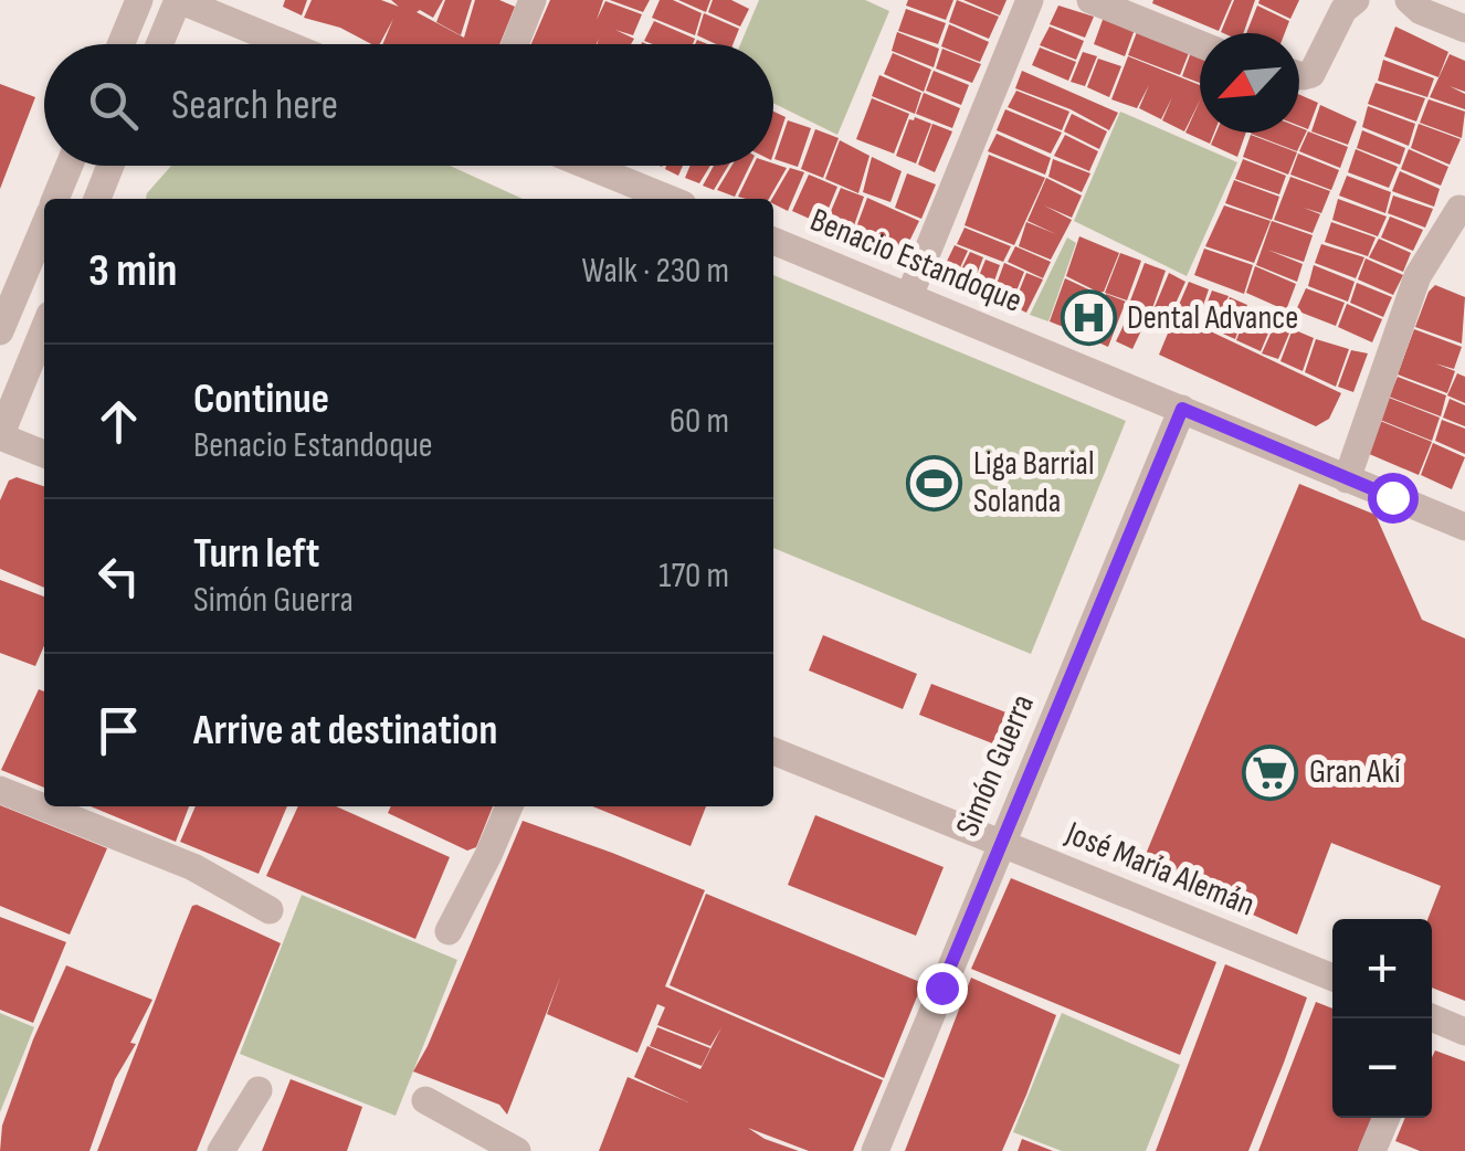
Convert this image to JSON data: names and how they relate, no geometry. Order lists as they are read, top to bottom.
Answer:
{
  "streets": {
    "street": ["Benacio Estandoque", "Simón Guerra", "José María Alemán"]
  },
  "crossings": [
    ["Benacio Estandoque", "Simón Guerra"],
    ["Simón Guerra", "José María Alemán"]
  ],
  "places": {
    "hospital": ["Dental Advance"],
    "sports": ["Liga Barrial Solanda"],
    "supermarket": ["Gran Akí"]
  },
  "north": "bottom left",
  "page": {
    "search": "Search here",
    "heading": ["3 min", "Walk · 230 m"],
    "list": [
      ["Continue", "Benacio Estandoque", "60 m"],
      ["Turn left", "Simón Guerra", "170 m"],
      "Arrive at destination"
    ],
    "map_buttons": ["+", "−"]
  }
}
